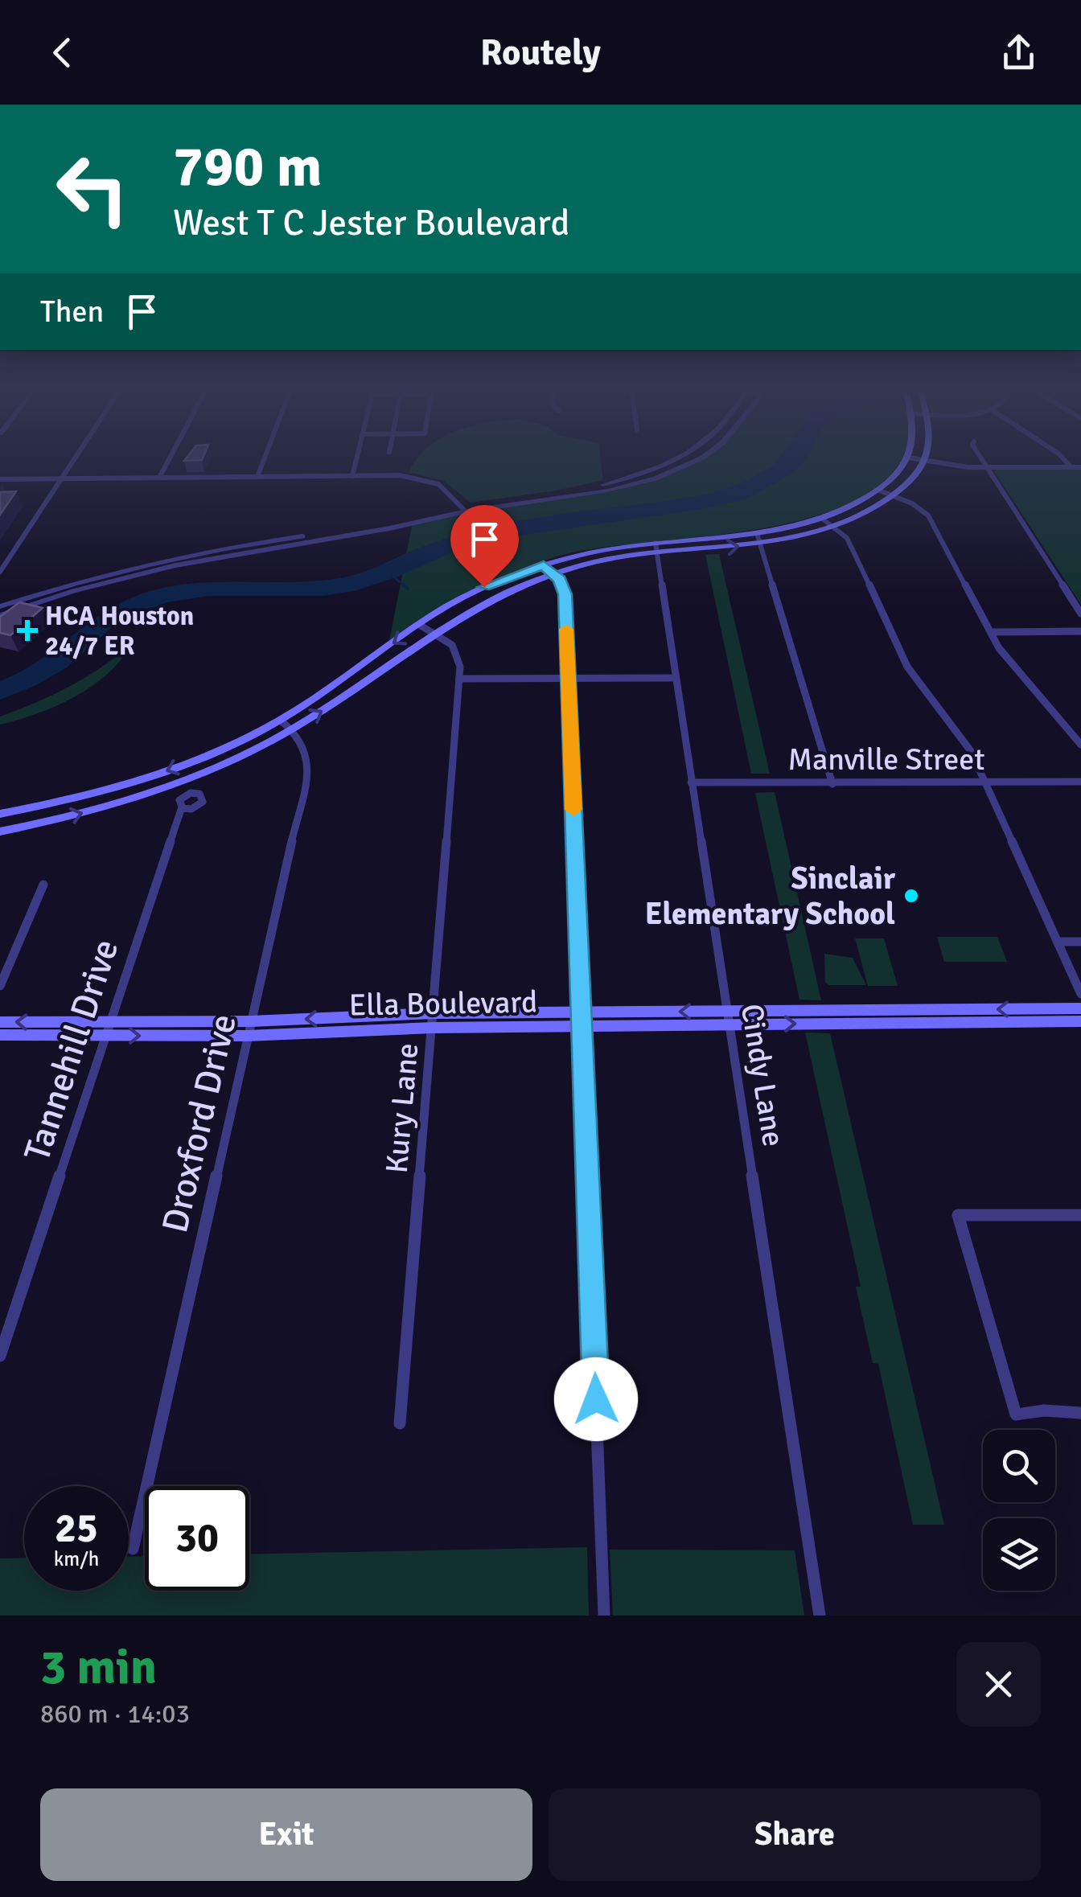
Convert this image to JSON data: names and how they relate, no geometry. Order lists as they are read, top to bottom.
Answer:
{
  "streets": {
    "main road": ["Ella Boulevard"],
    "street": [
      "Manville Street",
      "Tannehill Drive",
      "Cindy Lane",
      "Kury Lane",
      "Droxford Drive"
    ]
  },
  "crossings": [
    ["Manville Street", "Cindy Lane"],
    ["Ella Boulevard", "Tannehill Drive"],
    ["Ella Boulevard", "Cindy Lane"],
    ["Ella Boulevard", "Kury Lane"],
    ["Ella Boulevard", "Droxford Drive"]
  ],
  "places": {
    "health": ["HCA Houston 24/7 ER"],
    "other": ["Sinclair Elementary School"]
  },
  "page": {
    "header": "Routely",
    "turn": ["790 m", "West T C Jester Boulevard"],
    "then": "Then",
    "speed": "25 km/h",
    "limit": "30",
    "heading": ["3 min", "860 m · 14:03"],
    "buttons": ["Exit", "Share"]
  }
}
